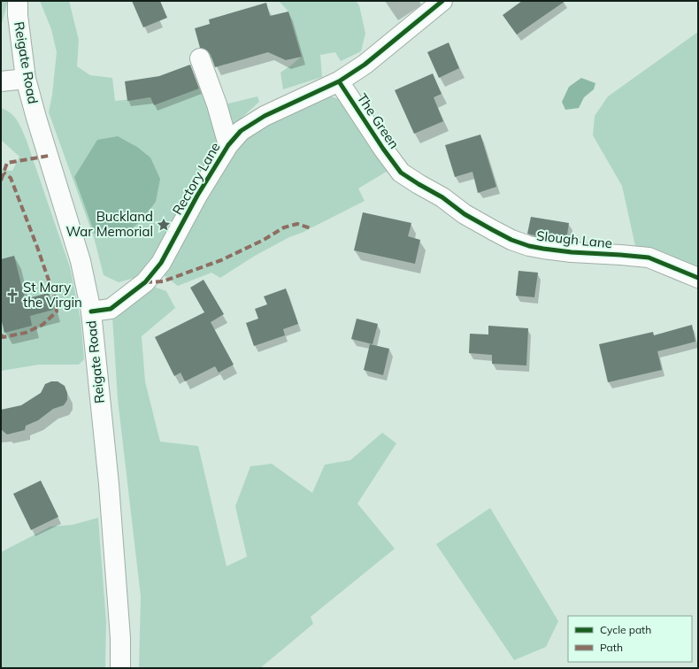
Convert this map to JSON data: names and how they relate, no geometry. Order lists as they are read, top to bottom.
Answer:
{
  "streets": {
    "street": [
      "Reigate Road",
      "The Green",
      "Rectory Lane",
      "Slough Lane"
    ]
  },
  "crossings": [
    ["Reigate Road", "Rectory Lane"],
    ["The Green", "Rectory Lane"],
    ["The Green", "Slough Lane"]
  ],
  "places": {
    "place": ["Buckland War Memorial"],
    "church": ["St Mary the Virgin"]
  },
  "legend": ["Cycle path", "Path"]
}
